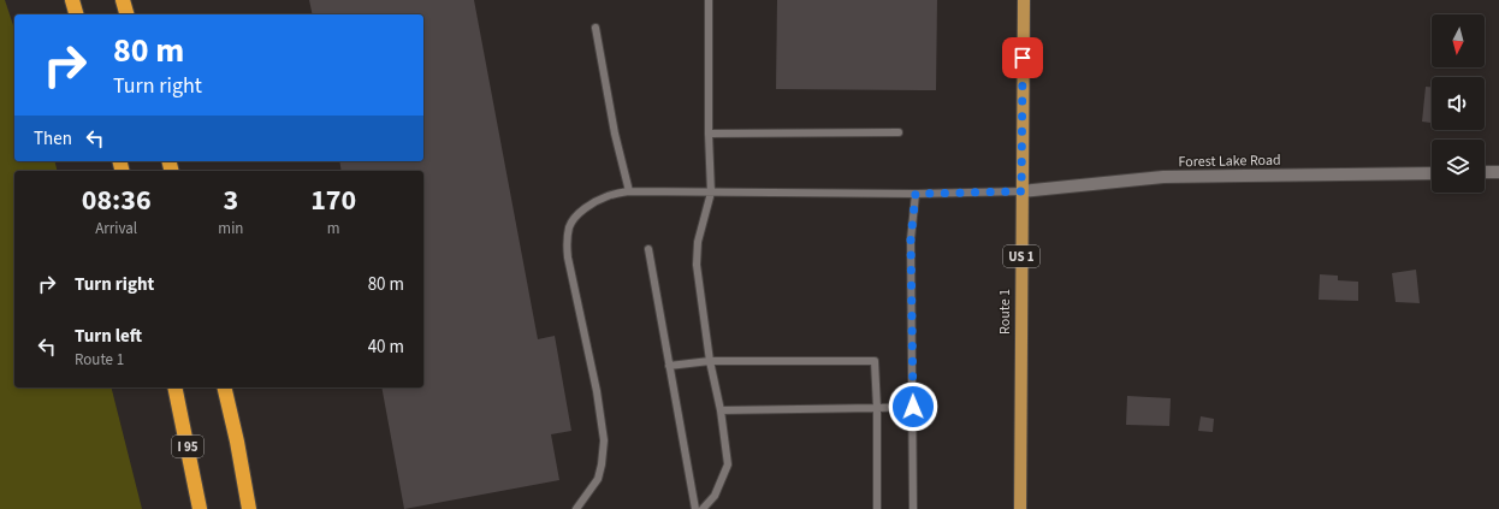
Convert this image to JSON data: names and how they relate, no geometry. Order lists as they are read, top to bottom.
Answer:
{
  "streets": {
    "highway": ["I 95"],
    "main road": ["US 1", "Route 1"],
    "street": ["Forest Lake Road"]
  },
  "crossings": [
    ["Forest Lake Road", "Route 1"]
  ],
  "north": "bottom",
  "page": {
    "turn": ["80 m", "Turn right"],
    "then": "Then",
    "eta": [
      "08:36",
      "Arrival",
      "3",
      "min",
      "170",
      "m"
    ],
    "list": [
      {
        "name": "Turn right",
        "value": "80 m"
      },
      {
        "name": "Turn left",
        "note": "Route 1",
        "value": "40 m"
      }
    ]
  }
}
